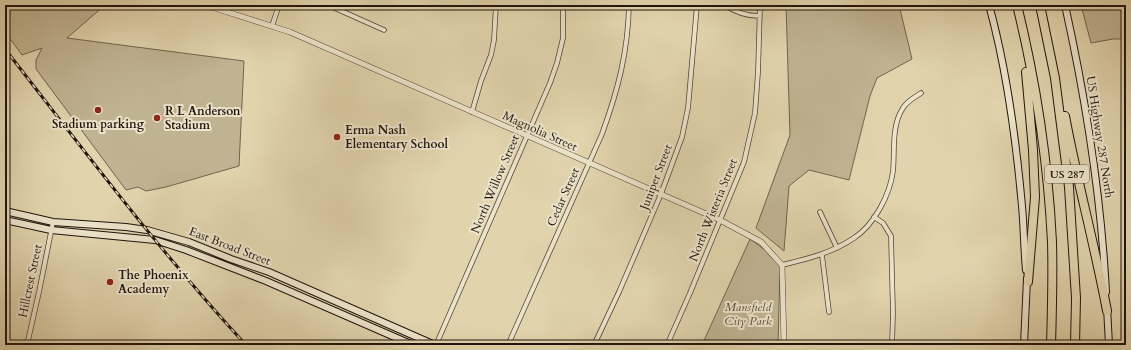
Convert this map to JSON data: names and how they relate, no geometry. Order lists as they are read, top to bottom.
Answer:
{
  "streets": {
    "highway": ["US 287"],
    "main road": ["US Highway 287 North", "East Broad Street"],
    "street": [
      "Magnolia Street",
      "Juniper Street",
      "North Willow Street",
      "Cedar Street",
      "North Wisteria Street",
      "Hillcrest Street"
    ]
  },
  "crossings": [
    ["Magnolia Street", "Juniper Street"],
    ["Magnolia Street", "North Willow Street"],
    ["Magnolia Street", "Cedar Street"],
    ["Magnolia Street", "North Wisteria Street"],
    ["North Willow Street", "East Broad Street"],
    ["East Broad Street", "Hillcrest Street"]
  ],
  "parks": ["Mansfield City Park"],
  "places": [
    "Stadium parking",
    "R L Anderson Stadium",
    "Erma Nash Elementary School",
    "The Phoenix Academy"
  ]
}
